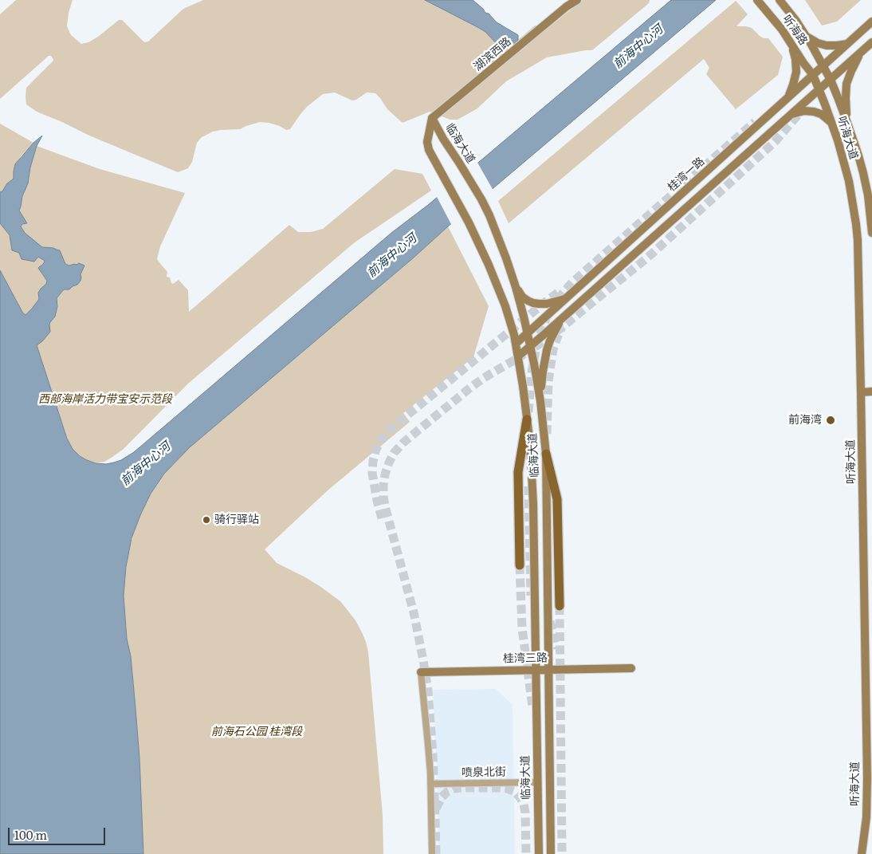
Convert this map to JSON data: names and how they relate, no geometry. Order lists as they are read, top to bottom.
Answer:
{
  "streets": {
    "main road": [
      "听海路",
      "湖滨西路",
      "听海大道",
      "临海大道",
      "桂湾一路",
      "桂湾三路"
    ],
    "street": ["喷泉北街"]
  },
  "crossings": [
    ["听海路", "听海大道"],
    ["听海路", "桂湾一路"],
    ["湖滨西路", "临海大道"],
    ["听海大道", "桂湾一路"],
    ["临海大道", "桂湾一路"],
    ["临海大道", "桂湾三路"],
    ["临海大道", "喷泉北街"]
  ],
  "water": ["前海中心河"],
  "parks": ["西部海岸活力带宝安示范段", "前海石公园 桂湾段"],
  "places": ["前海湾", "骑行驿站"],
  "scale_bar": "100 m"
}
